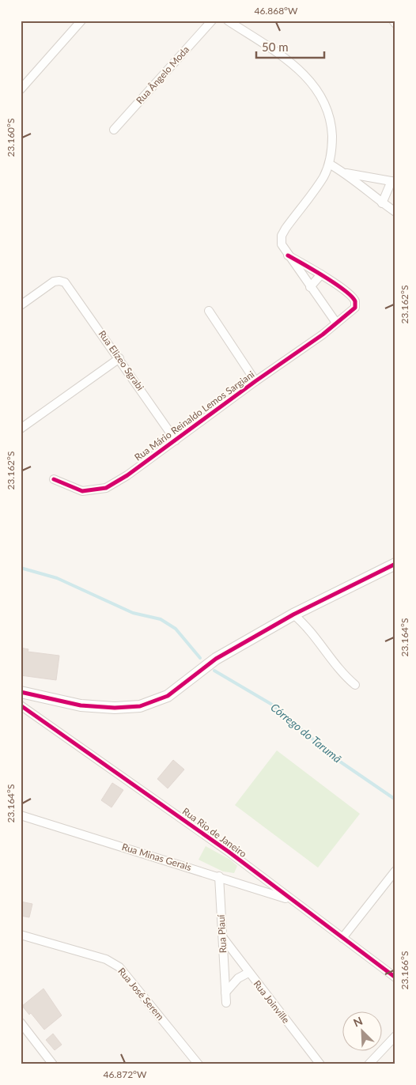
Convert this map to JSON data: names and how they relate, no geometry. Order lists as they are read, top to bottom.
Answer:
{
  "streets": {
    "street": [
      "Rua Ângelo Moda",
      "Rua Elizeo Sgrabi",
      "Rua Mário Reinaldo Lemos Sargiani",
      "Rua Rio de Janeiro",
      "Rua Minas Gerais",
      "Rua Piauí",
      "Rua José Serem",
      "Rua Joinville"
    ]
  },
  "crossings": [
    ["Rua Elizeo Sgrabi", "Rua Mário Reinaldo Lemos Sargiani"],
    ["Rua Rio de Janeiro", "Rua Minas Gerais"],
    ["Rua Minas Gerais", "Rua Piauí"],
    ["Rua Piauí", "Rua Joinville"]
  ],
  "water": ["Córrego do Tarumã"],
  "scale_bar": "50 m",
  "north": "top left",
  "coordinates": [
    "46.868°W",
    "23.160°S",
    "23.162°S",
    "23.164°S",
    "23.166°S",
    "46.872°W"
  ]
}
